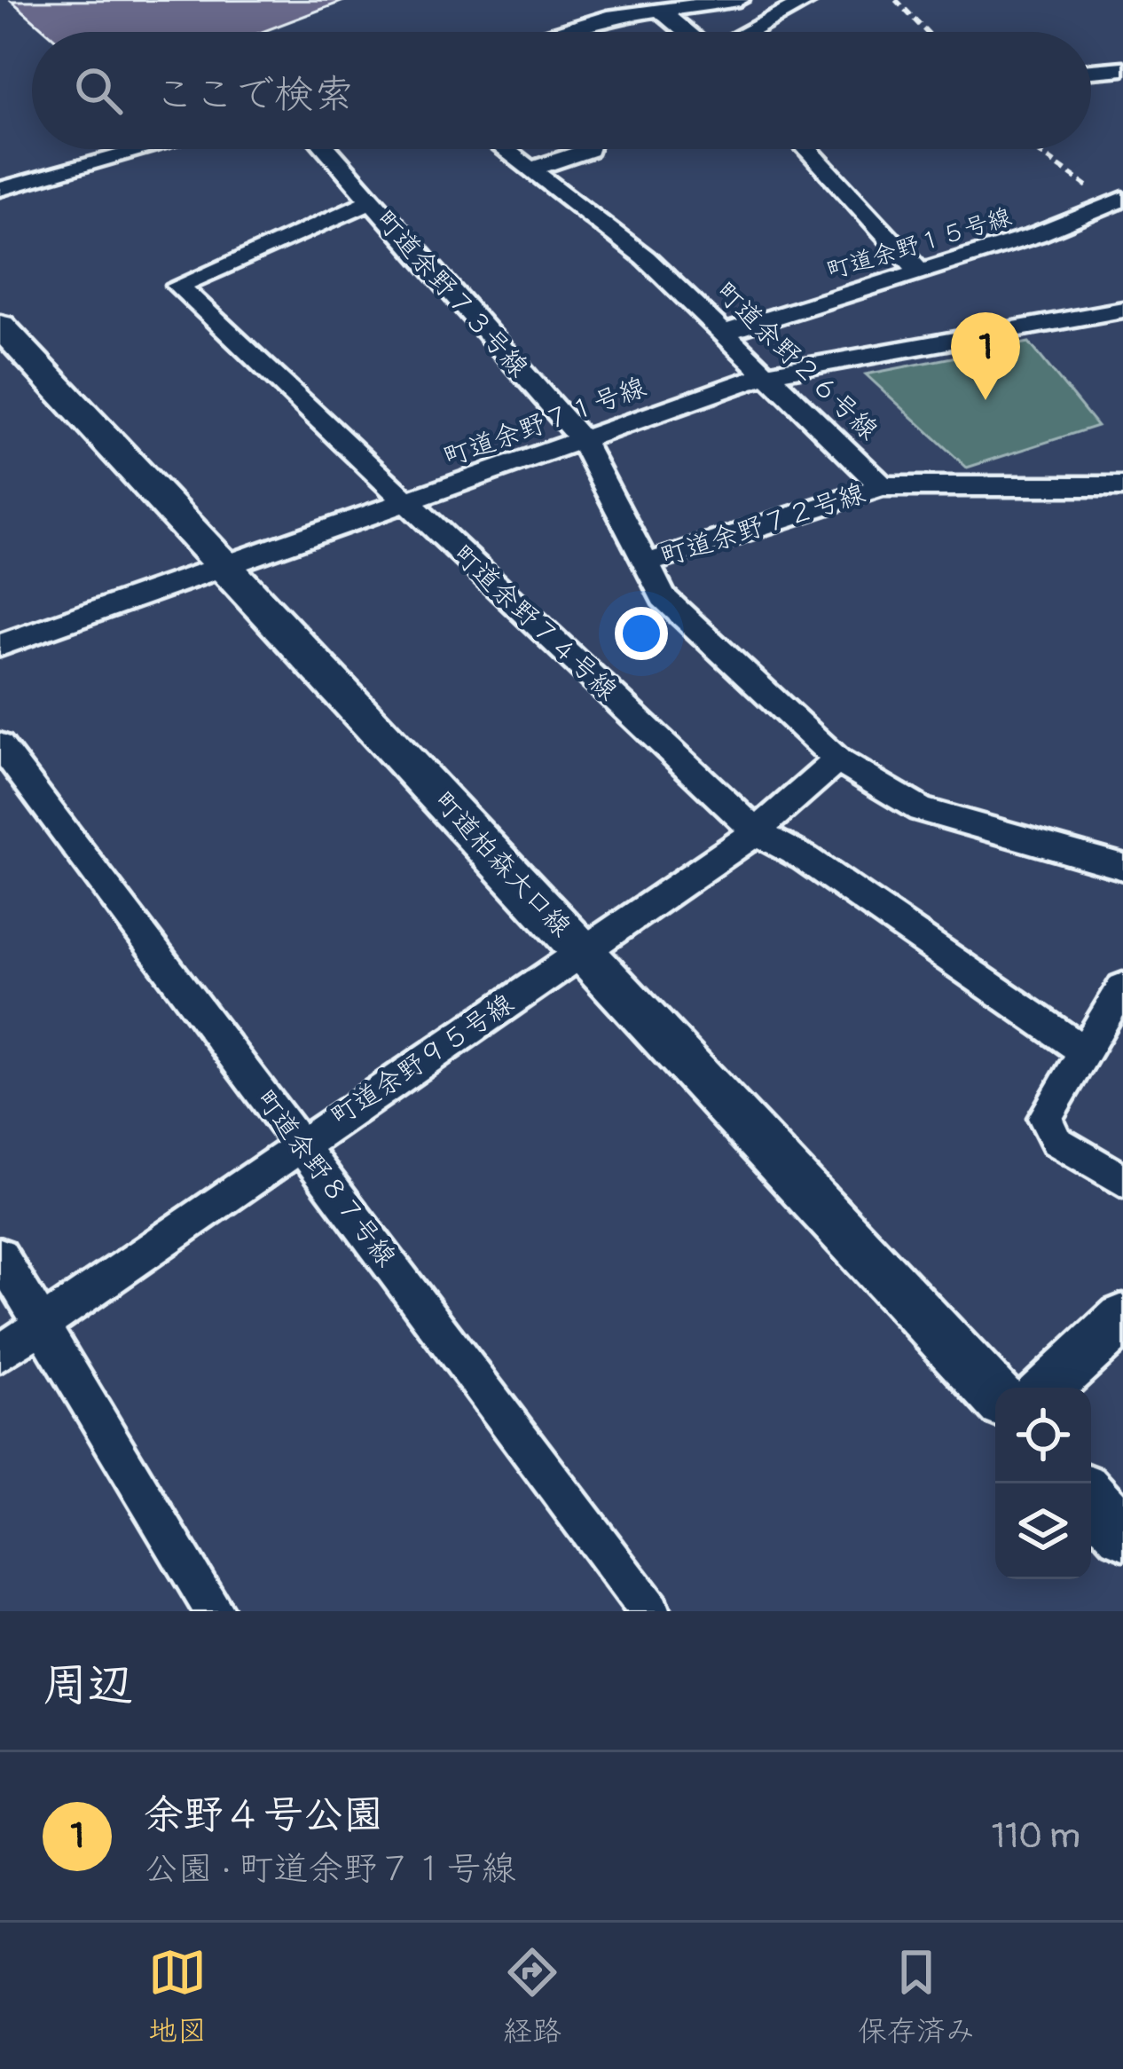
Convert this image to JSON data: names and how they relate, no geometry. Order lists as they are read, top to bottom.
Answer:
{
  "streets": {
    "street": [
      "町道余野１５号線",
      "町道余野７３号線",
      "町道余野２６号線",
      "町道余野７１号線",
      "町道余野７２号線",
      "町道余野７４号線",
      "町道柏森大口線",
      "町道余野９５号線",
      "町道余野８７号線"
    ]
  },
  "crossings": [
    ["町道余野１５号線", "町道余野２６号線"],
    ["町道余野７３号線", "町道余野７１号線"],
    ["町道余野７３号線", "町道余野７２号線"],
    ["町道余野７３号線", "町道余野７４号線"],
    ["町道余野７３号線", "町道余野９５号線"],
    ["町道余野２６号線", "町道余野７１号線"],
    ["町道余野２６号線", "町道余野７２号線"],
    ["町道余野７１号線", "町道余野７４号線"],
    ["町道余野７１号線", "町道柏森大口線"],
    ["町道余野７４号線", "町道余野９５号線"],
    ["町道柏森大口線", "町道余野９５号線"],
    ["町道余野９５号線", "町道余野８７号線"]
  ],
  "page": {
    "search": "ここで検索",
    "pins": "1",
    "heading": "周辺",
    "list": [
      {
        "mark": "1",
        "name": "余野４号公園",
        "note": "公園 · 町道余野７１号線",
        "value": "110 m"
      }
    ],
    "nav": ["地図", "経路", "保存済み"]
  }
}
